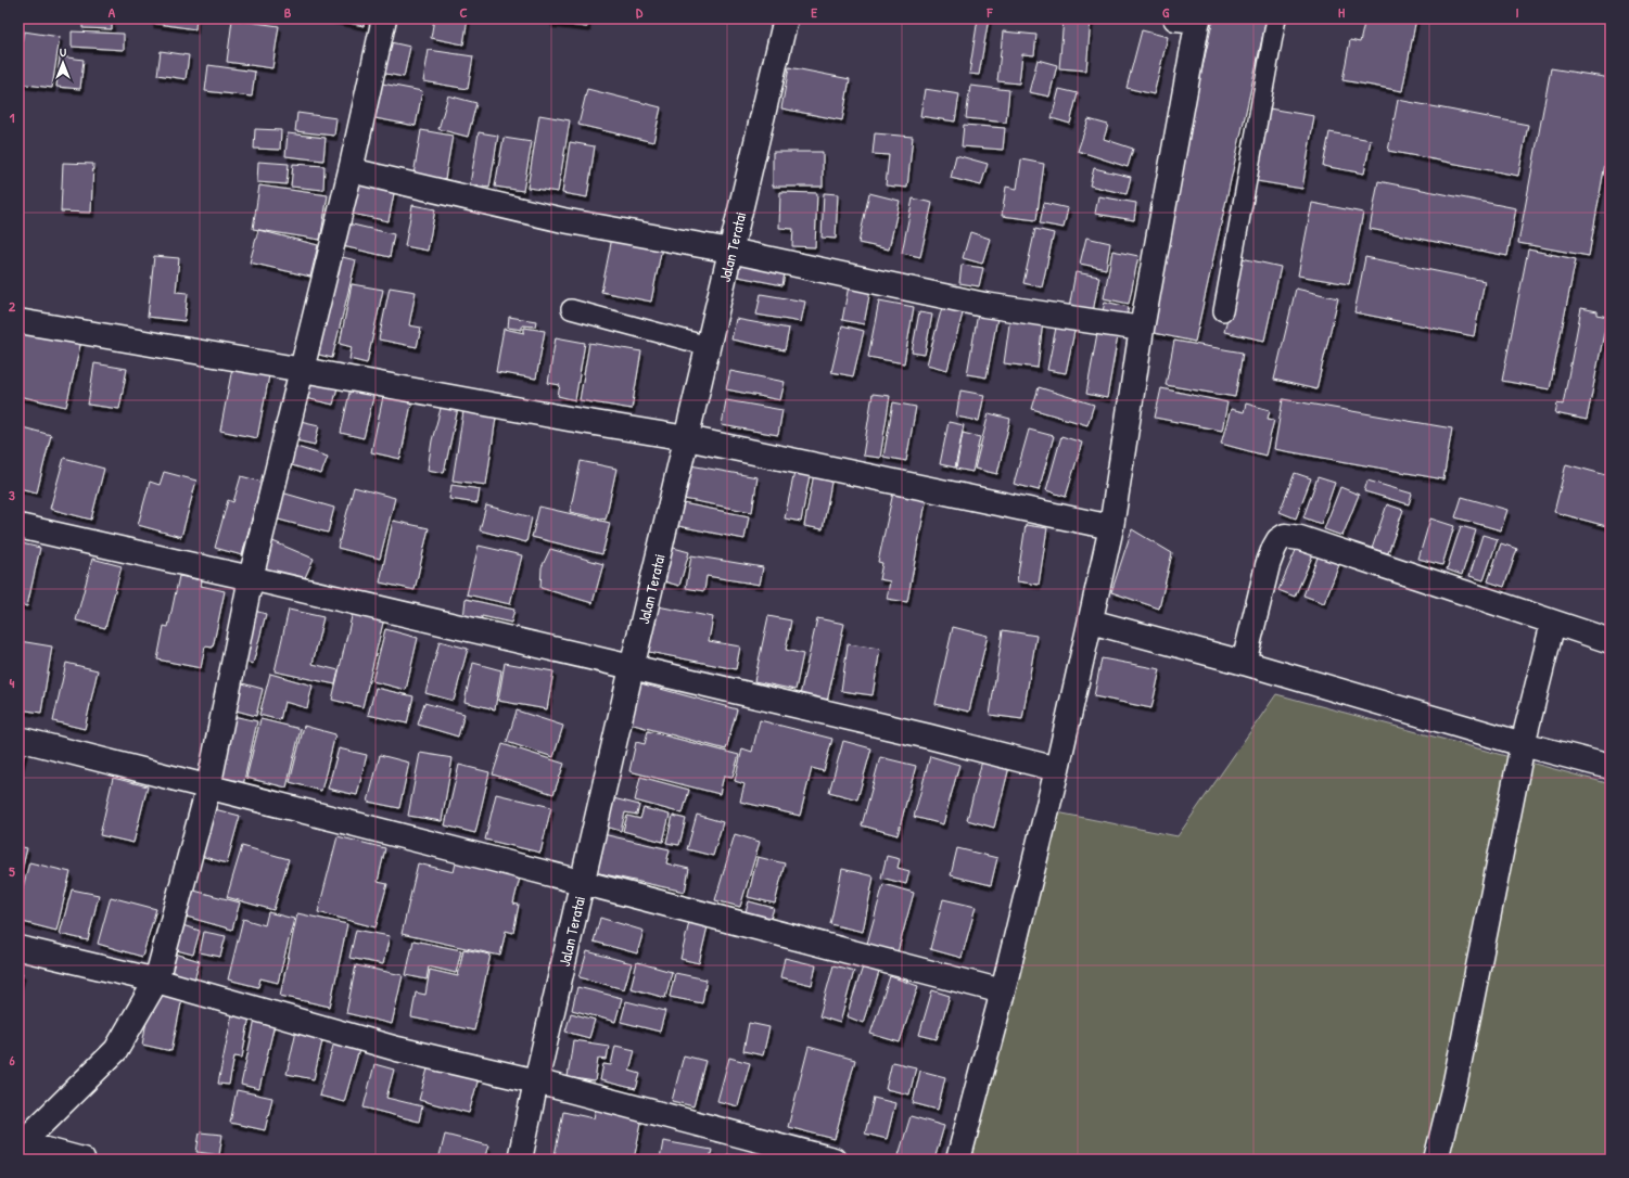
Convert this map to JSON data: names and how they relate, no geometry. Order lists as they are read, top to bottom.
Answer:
{
  "streets": {
    "street": ["Jalan Teratai"]
  },
  "north": "top",
  "grid": {
    "columns": [
      "A",
      "B",
      "C",
      "D",
      "E",
      "F",
      "G",
      "H",
      "I"
    ],
    "rows": [
      "1",
      "2",
      "3",
      "4",
      "5",
      "6"
    ]
  }
}
